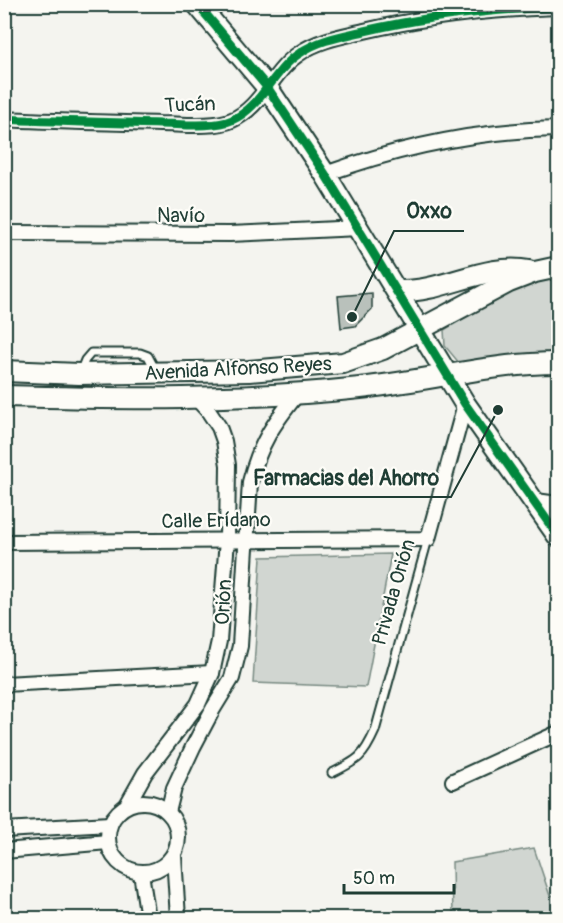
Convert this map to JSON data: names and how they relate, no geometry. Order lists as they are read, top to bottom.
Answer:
{
  "streets": {
    "main road": ["Avenida Alfonso Reyes"],
    "street": [
      "Tucán",
      "Navío",
      "Calle Erídano",
      "Privada Orión",
      "Orión"
    ]
  },
  "crossings": [
    ["Avenida Alfonso Reyes", "Orión"],
    ["Calle Erídano", "Privada Orión"],
    ["Calle Erídano", "Orión"]
  ],
  "places": ["Oxxo", "Farmacias del Ahorro"],
  "scale_bar": "50 m"
}
